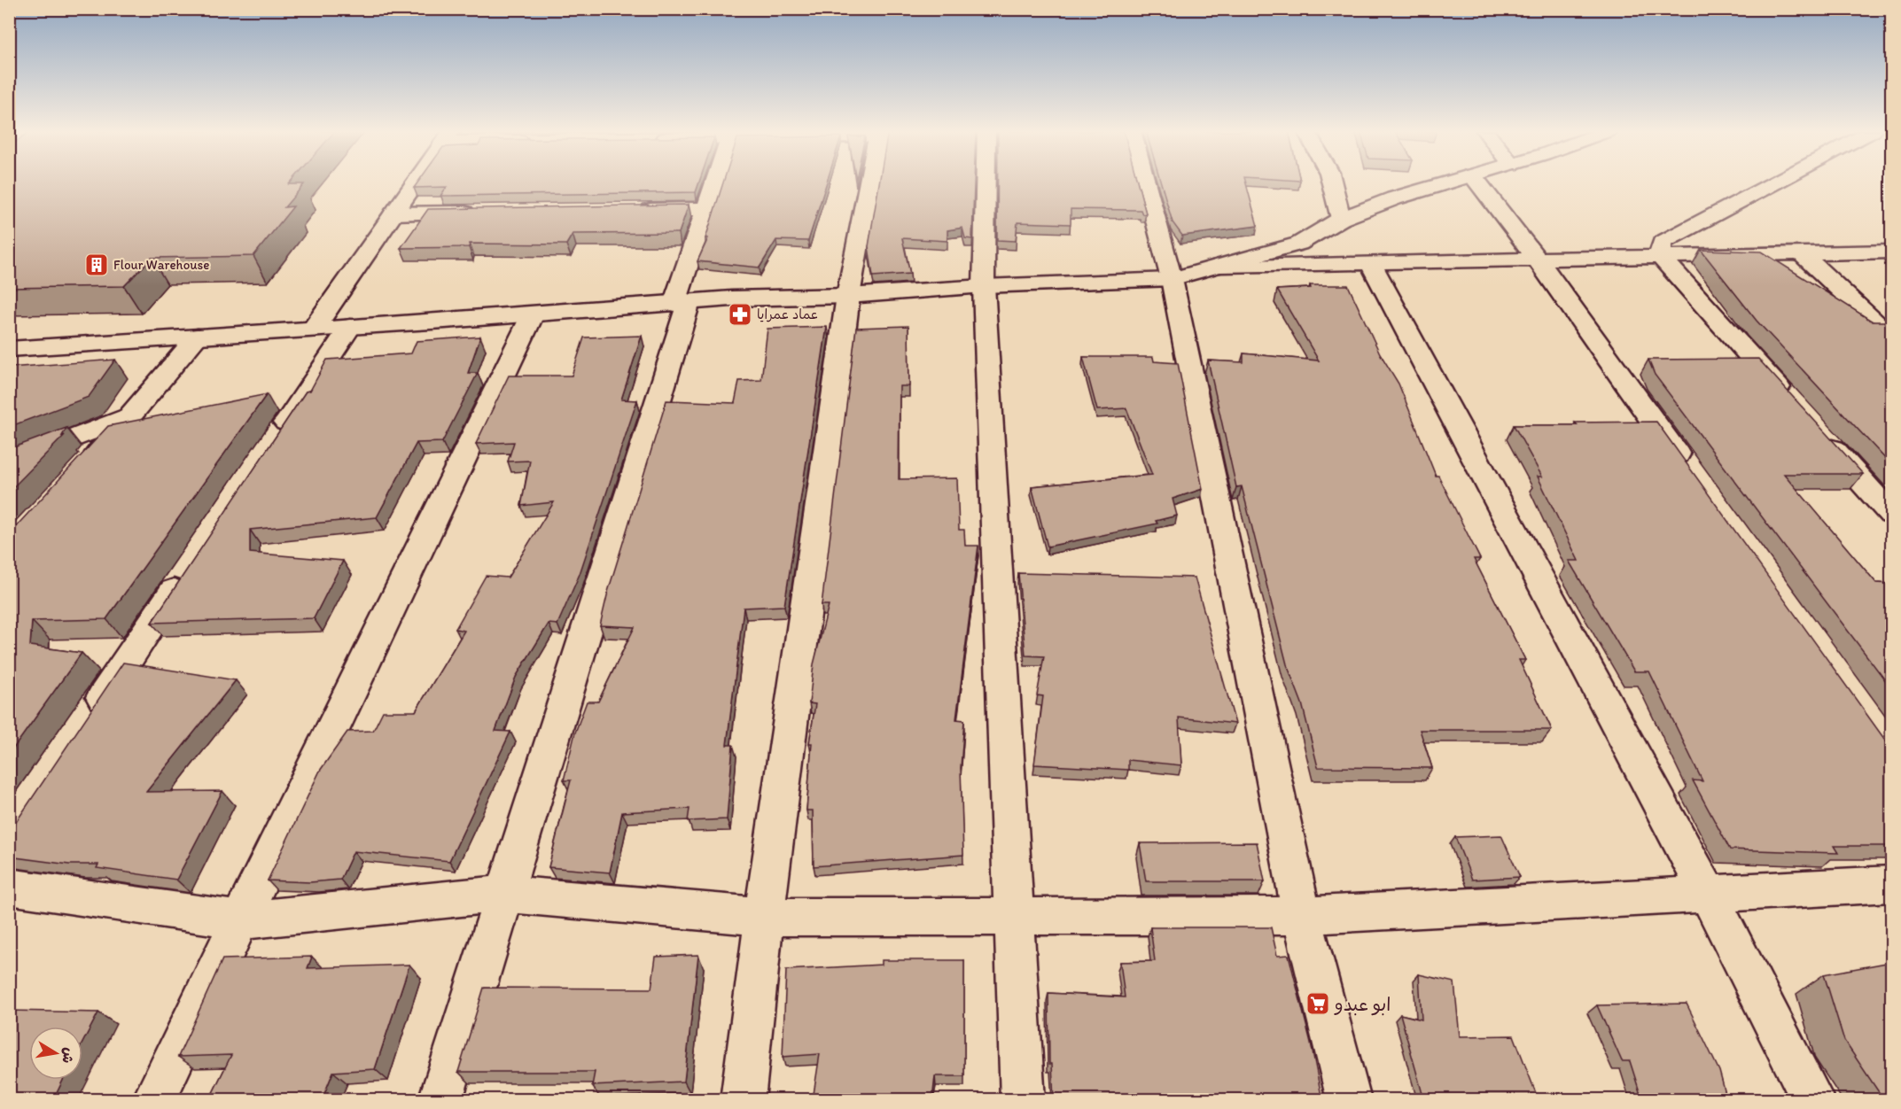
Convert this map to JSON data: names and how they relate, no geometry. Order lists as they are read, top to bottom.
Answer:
{
  "places": {
    "building": ["Flour Warehouse"],
    "pharmacy": ["عماد عمرايا"],
    "supermarket": ["ابو عبدو"]
  },
  "north": "right"
}
